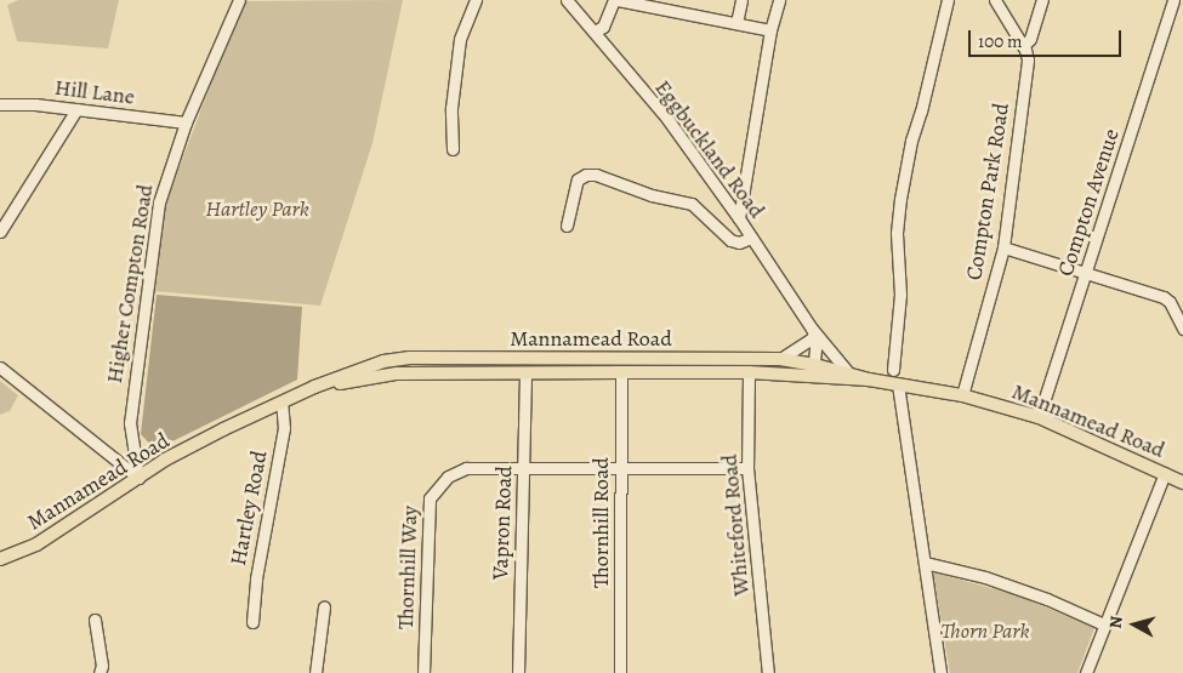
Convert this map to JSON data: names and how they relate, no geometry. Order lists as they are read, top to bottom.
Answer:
{
  "streets": {
    "main road": ["Mannamead Road"],
    "street": [
      "Hill Lane",
      "Eggbuckland Road",
      "Compton Park Road",
      "Compton Avenue",
      "Higher Compton Road",
      "Hartley Road",
      "Vapron Road",
      "Thornhill Road",
      "Whiteford Road",
      "Thornhill Way"
    ]
  },
  "crossings": [
    ["Hill Lane", "Higher Compton Road"],
    ["Eggbuckland Road", "Mannamead Road"],
    ["Compton Park Road", "Mannamead Road"],
    ["Compton Avenue", "Mannamead Road"],
    ["Higher Compton Road", "Mannamead Road"],
    ["Mannamead Road", "Hartley Road"],
    ["Mannamead Road", "Vapron Road"],
    ["Mannamead Road", "Thornhill Road"],
    ["Mannamead Road", "Whiteford Road"],
    ["Vapron Road", "Thornhill Way"],
    ["Thornhill Road", "Thornhill Way"],
    ["Whiteford Road", "Thornhill Way"]
  ],
  "parks": ["Hartley Park", "Thorn Park"],
  "scale_bar": "100 m",
  "north": "left"
}
